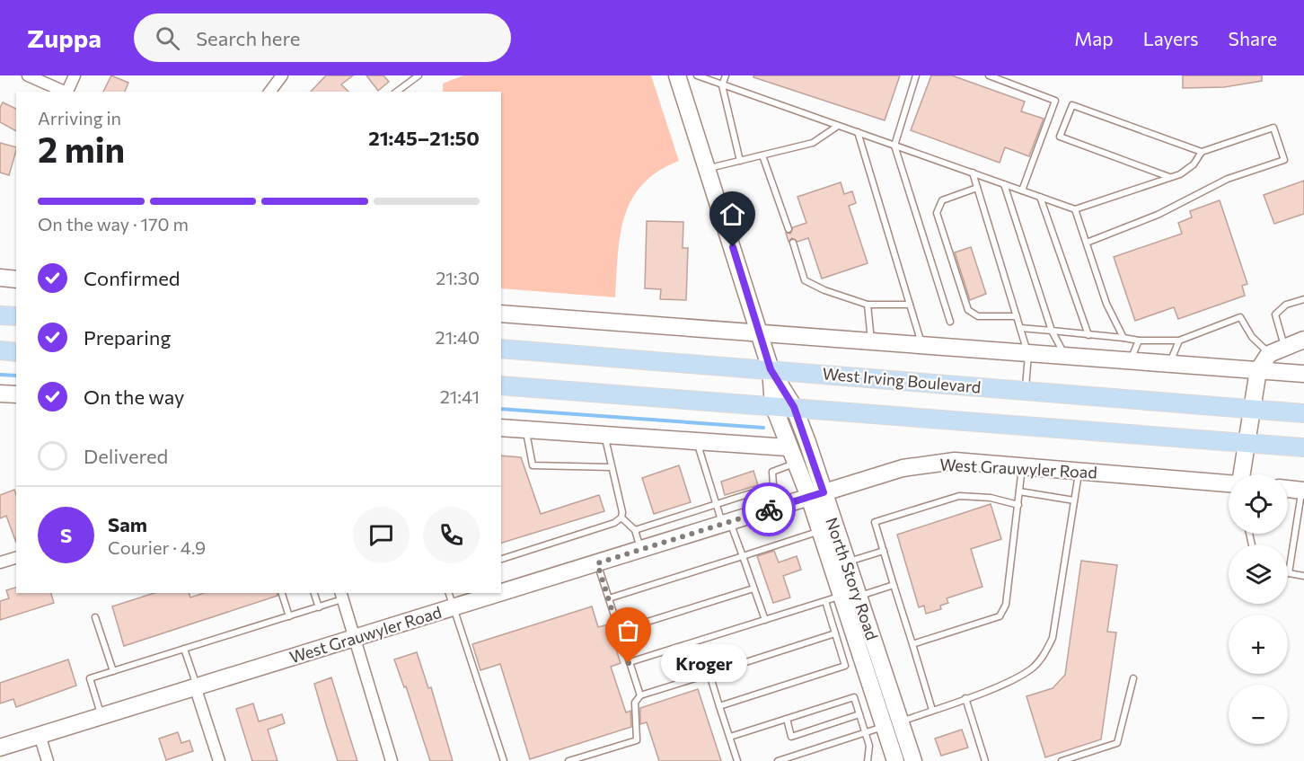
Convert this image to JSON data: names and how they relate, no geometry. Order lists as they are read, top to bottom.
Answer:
{
  "streets": {
    "main road": ["West Irving Boulevard", "West Grauwyler Road", "North Story Road"]
  },
  "crossings": [
    ["West Irving Boulevard", "West Grauwyler Road"],
    ["West Irving Boulevard", "North Story Road"],
    ["West Grauwyler Road", "North Story Road"]
  ],
  "places": ["Kroger"],
  "page": {
    "header": "Zuppa",
    "search": "Search here",
    "nav": ["Map", "Layers", "Share"],
    "heading": ["2 min", "Arriving in", "21:45–21:50"],
    "panel": ["Sam", "Courier · 4.9"],
    "bar": "On the way · 170 m",
    "list": [
      ["Confirmed", "21:30"],
      ["Preparing", "21:40"],
      ["On the way", "21:41"],
      "Delivered"
    ],
    "map_buttons": ["+", "−"],
    "round": "S",
    "bubble": "Kroger"
  }
}
